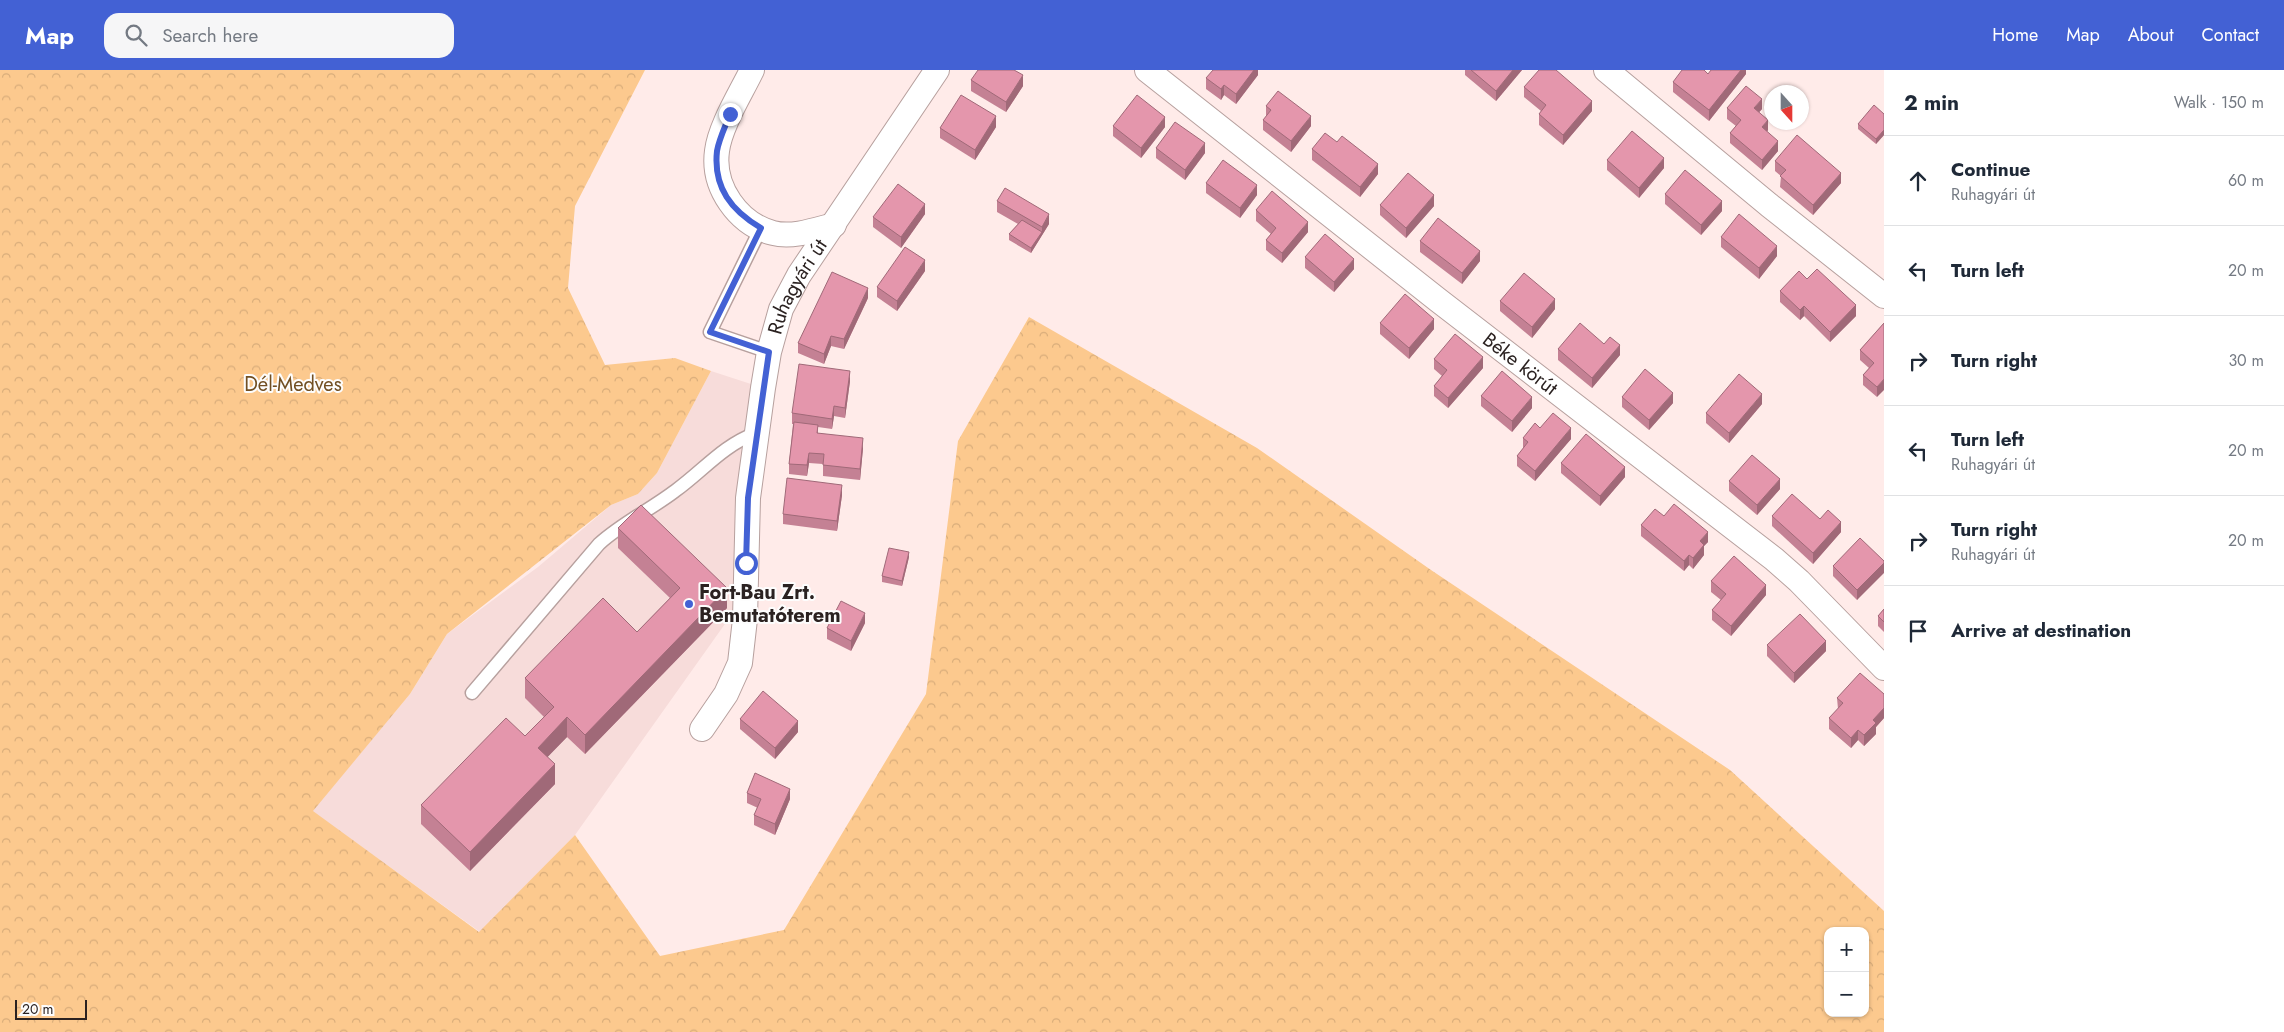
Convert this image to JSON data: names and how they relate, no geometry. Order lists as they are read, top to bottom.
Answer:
{
  "streets": {
    "street": ["Ruhagyári út", "Béke körút"]
  },
  "parks": ["Dél-Medves"],
  "places": ["Fort-Bau Zrt. Bemutatóterem"],
  "scale_bar": "20 m",
  "north": "bottom",
  "page": {
    "header": "Map",
    "search": "Search here",
    "nav": [
      "Home",
      "Map",
      "About",
      "Contact"
    ],
    "heading": ["2 min", "Walk · 150 m"],
    "list": [
      ["Continue", "Ruhagyári út", "60 m"],
      ["Turn left", "20 m"],
      ["Turn right", "30 m"],
      ["Turn left", "Ruhagyári út", "20 m"],
      ["Turn right", "Ruhagyári út", "20 m"],
      "Arrive at destination"
    ],
    "map_buttons": ["+", "−"],
    "scale": "20 m"
  }
}
